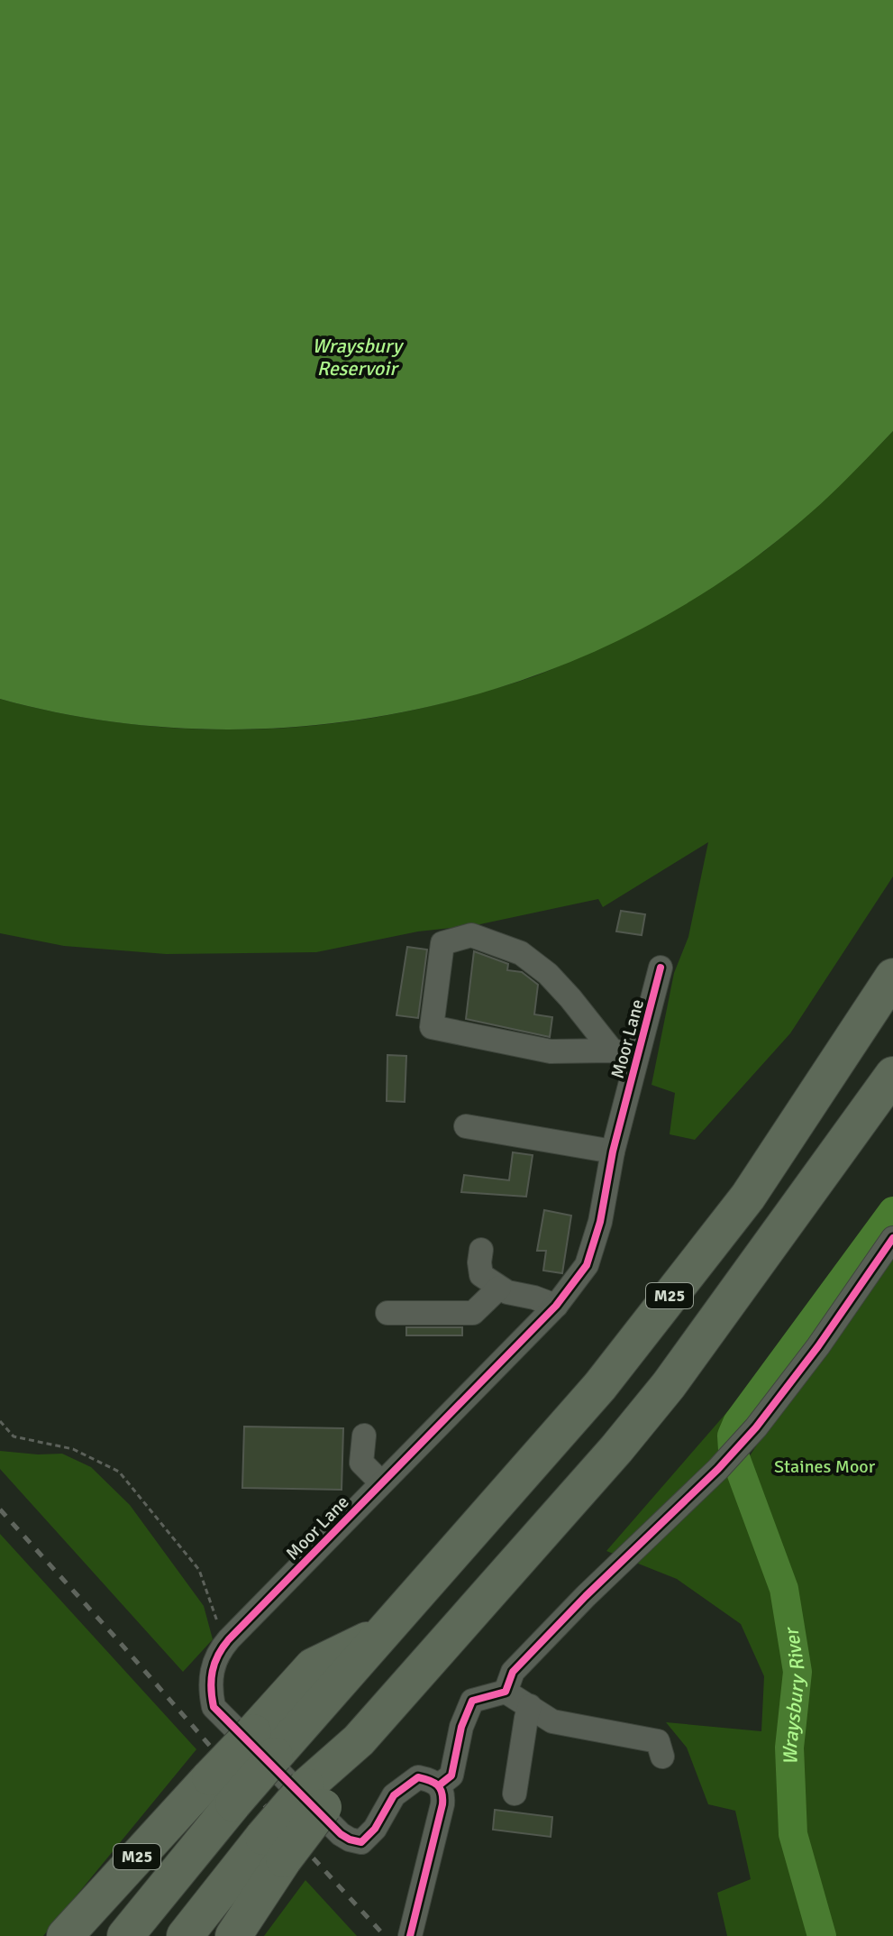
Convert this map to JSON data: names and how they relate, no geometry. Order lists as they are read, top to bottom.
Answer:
{
  "streets": {
    "highway": ["M25"],
    "street": ["Moor Lane"]
  },
  "water": ["Wraysbury Reservoir", "Wraysbury River"],
  "parks": ["Staines Moor"]
}
